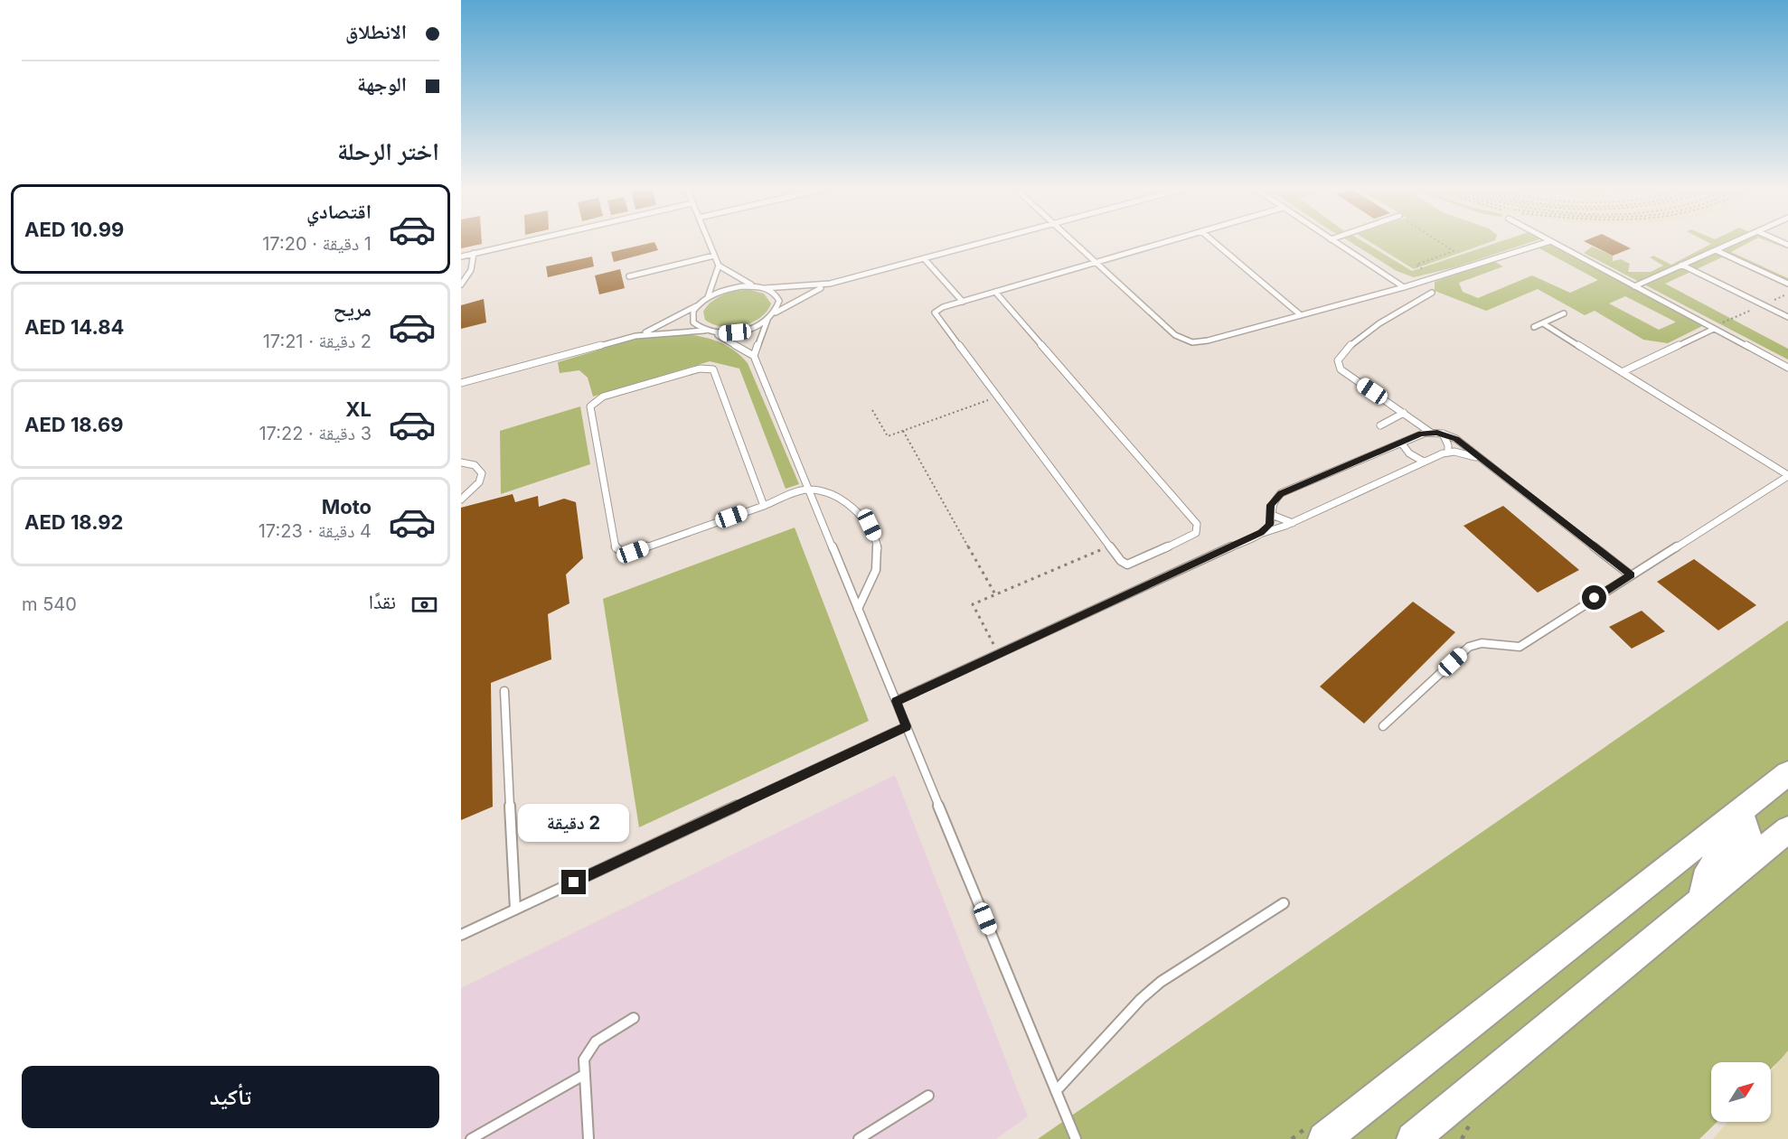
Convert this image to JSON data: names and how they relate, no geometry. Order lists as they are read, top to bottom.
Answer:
{
  "north": "top right",
  "page": {
    "banner": ["الانطلاق", "الوجهة"],
    "heading": "اختر الرحلة",
    "list": [
      {
        "name": "اقتصادي",
        "note": "1 دقيقة · 17:20",
        "value": "AED 10.99"
      },
      {
        "name": "مريح",
        "note": "2 دقيقة · 17:21",
        "value": "AED 14.84"
      },
      {
        "name": "XL",
        "note": "3 دقيقة · 17:22",
        "value": "AED 18.69"
      },
      {
        "name": "Moto",
        "note": "4 دقيقة · 17:23",
        "value": "AED 18.92"
      }
    ],
    "pay": ["نقدًا", "540 m"],
    "bubble": "2 دقيقة",
    "buttons": "تأكيد"
  }
}
